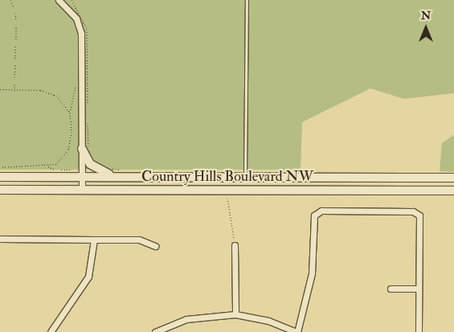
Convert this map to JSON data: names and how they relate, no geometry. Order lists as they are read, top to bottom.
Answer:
{
  "streets": {
    "main road": ["Country Hills Boulevard NW"]
  },
  "north": "top"
}
